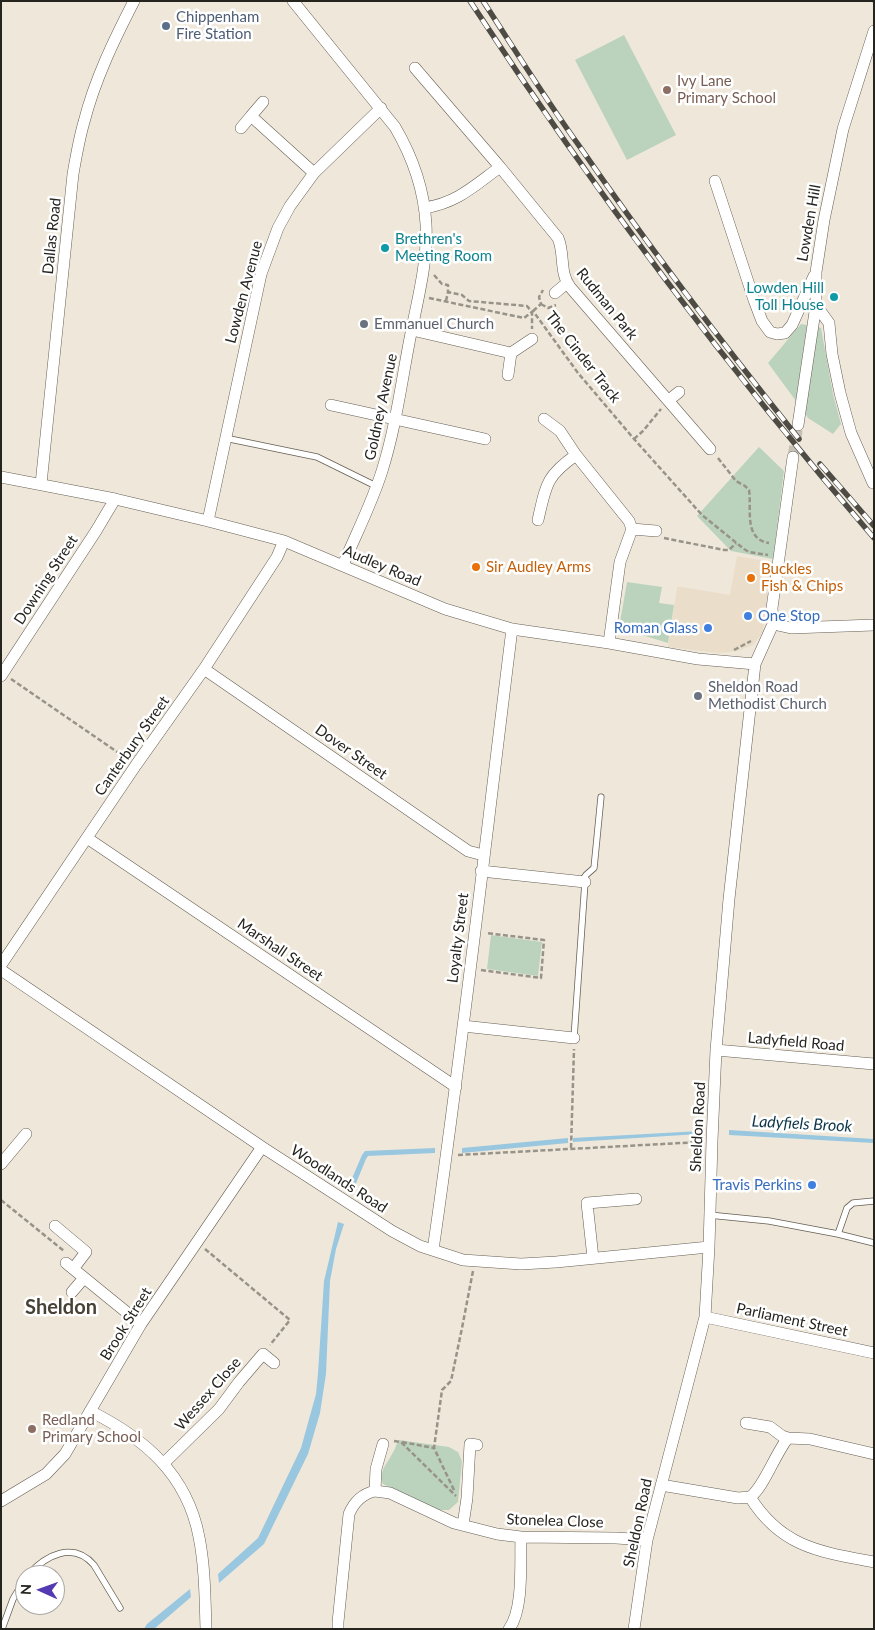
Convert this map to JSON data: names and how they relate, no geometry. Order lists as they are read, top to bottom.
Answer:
{
  "streets": {
    "street": [
      "Lowden Hill",
      "Dallas Road",
      "Lowden Avenue",
      "Rudman Park",
      "Goldney Avenue",
      "Audley Road",
      "Downing Street",
      "Canterbury Street",
      "Dover Street",
      "Loyalty Street",
      "Marshall Street",
      "Ladyfield Road",
      "Sheldon Road",
      "Woodlands Road",
      "Parliament Street",
      "Brook Street",
      "Wessex Close",
      "Stonelea Close"
    ],
    "path": ["The Cinder Track"]
  },
  "crossings": [
    ["Dallas Road", "Audley Road"],
    ["Lowden Avenue", "Goldney Avenue"],
    ["Lowden Avenue", "Audley Road"],
    ["The Cinder Track", "Goldney Avenue"],
    ["Goldney Avenue", "Audley Road"],
    ["Audley Road", "Downing Street"],
    ["Audley Road", "Canterbury Street"],
    ["Audley Road", "Loyalty Street"],
    ["Audley Road", "Sheldon Road"],
    ["Canterbury Street", "Dover Street"],
    ["Canterbury Street", "Marshall Street"],
    ["Dover Street", "Loyalty Street"],
    ["Loyalty Street", "Marshall Street"],
    ["Loyalty Street", "Woodlands Road"],
    ["Ladyfield Road", "Sheldon Road"],
    ["Sheldon Road", "Woodlands Road"],
    ["Sheldon Road", "Parliament Street"],
    ["Sheldon Road", "Stonelea Close"],
    ["Woodlands Road", "Brook Street"]
  ],
  "districts": ["Sheldon"],
  "water": ["Ladyfiels Brook"],
  "places": [
    "Chippenham Fire Station",
    "Ivy Lane Primary School",
    "Brethren's Meeting Room",
    "Lowden Hill Toll House",
    "Emmanuel Church",
    "Sir Audley Arms",
    "Buckles Fish & Chips",
    "One Stop",
    "Roman Glass",
    "Sheldon Road Methodist Church",
    "Travis Perkins",
    "Redland Primary School"
  ],
  "north": "left"
}
